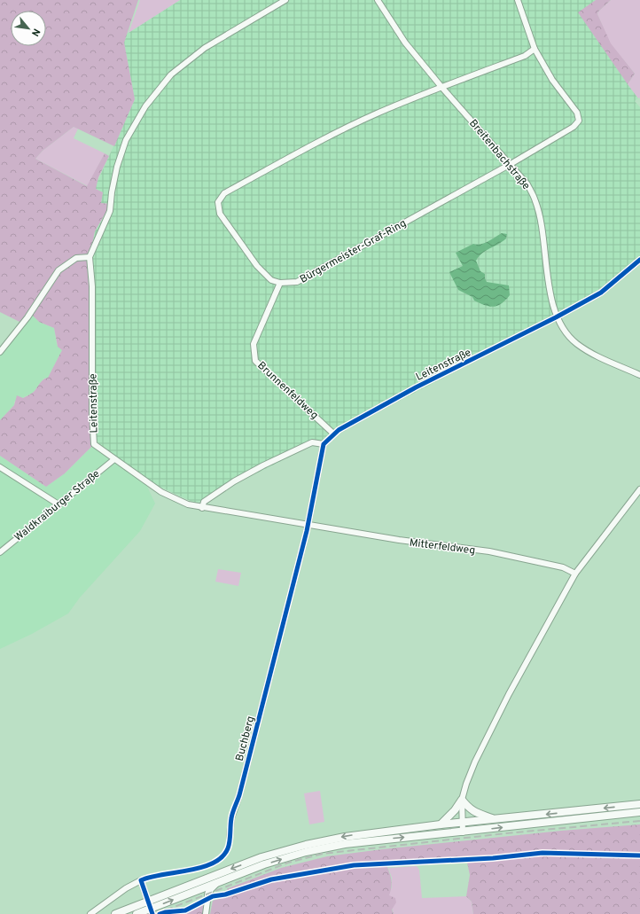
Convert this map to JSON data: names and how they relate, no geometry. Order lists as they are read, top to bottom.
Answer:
{
  "streets": {
    "street": [
      "Breitenbachstraße",
      "Bürgermeister-Graf-Ring",
      "Leitenstraße",
      "Brunnenfeldweg",
      "Waldkraiburger Straße",
      "Mitterfeldweg",
      "Buchberg"
    ]
  },
  "crossings": [
    ["Breitenbachstraße", "Bürgermeister-Graf-Ring"],
    ["Breitenbachstraße", "Leitenstraße"],
    ["Bürgermeister-Graf-Ring", "Brunnenfeldweg"],
    ["Leitenstraße", "Brunnenfeldweg"],
    ["Leitenstraße", "Waldkraiburger Straße"],
    ["Leitenstraße", "Mitterfeldweg"],
    ["Leitenstraße", "Buchberg"],
    ["Mitterfeldweg", "Buchberg"]
  ],
  "north": "bottom right"
}
